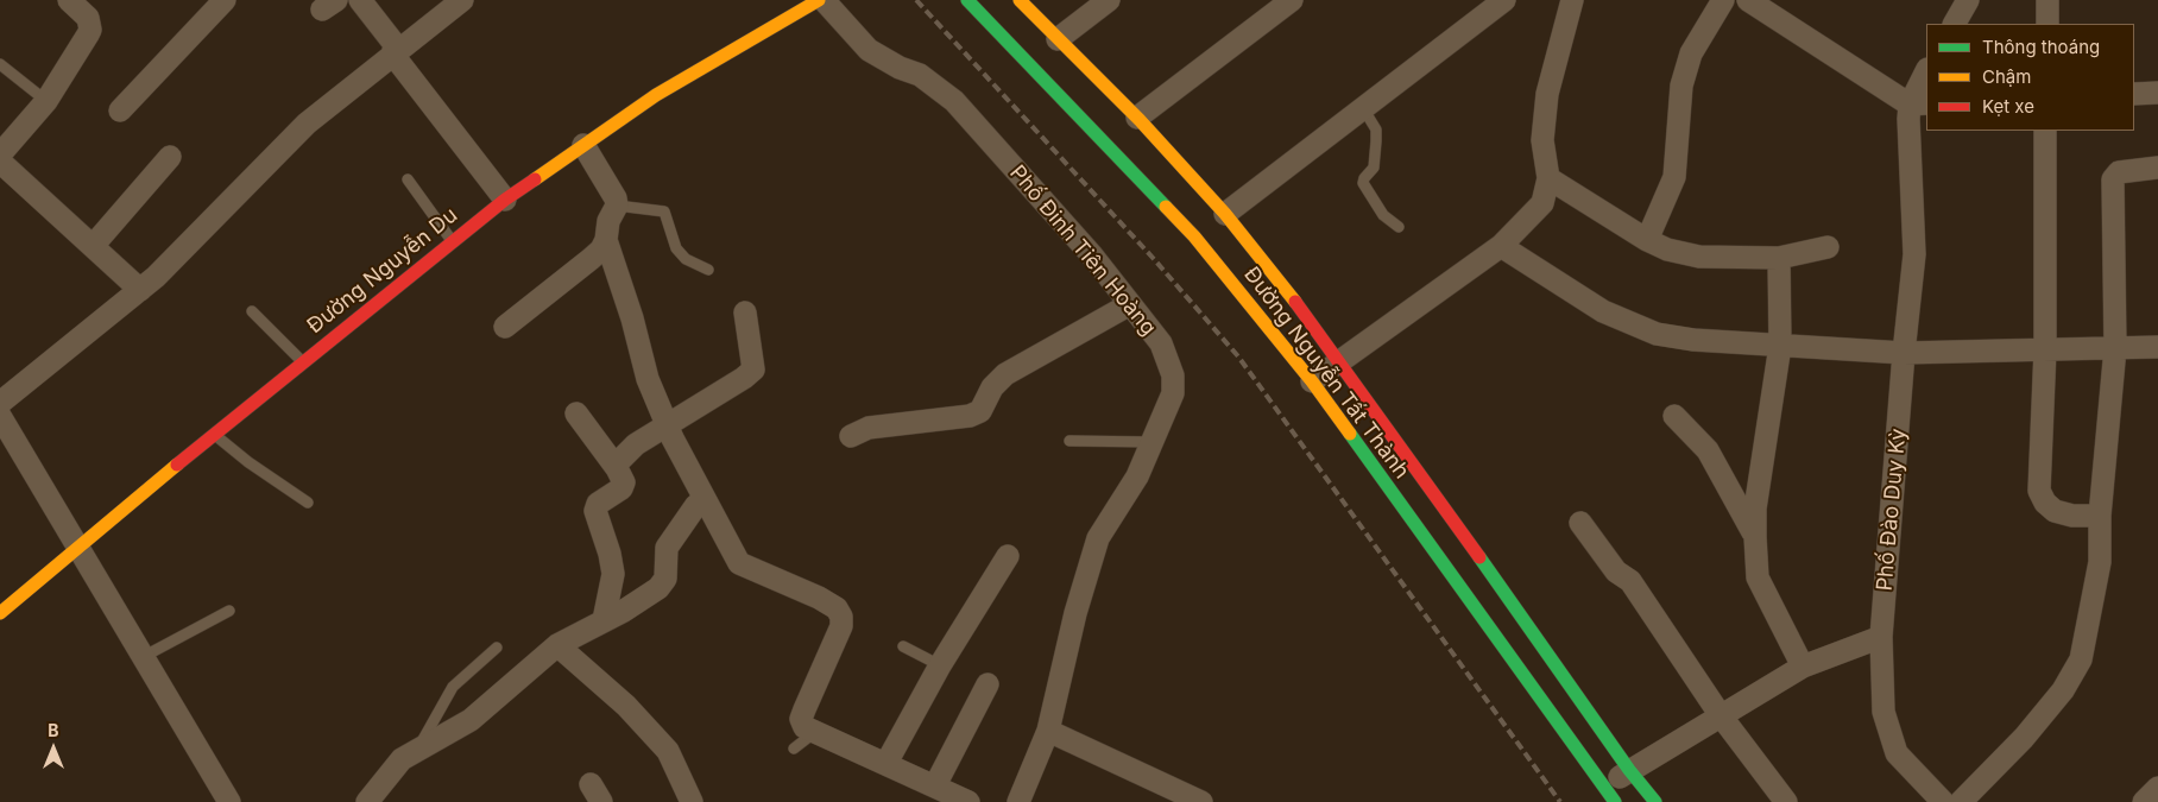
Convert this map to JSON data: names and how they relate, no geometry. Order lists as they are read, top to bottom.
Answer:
{
  "streets": {
    "main road": ["Đường Nguyễn Du", "Đường Nguyễn Tất Thành"],
    "street": ["Phố Đinh Tiên Hoàng", "Phố Đào Duy Kỳ"]
  },
  "legend": ["Thông thoáng", "Chậm", "Kẹt xe"],
  "north": "top"
}
